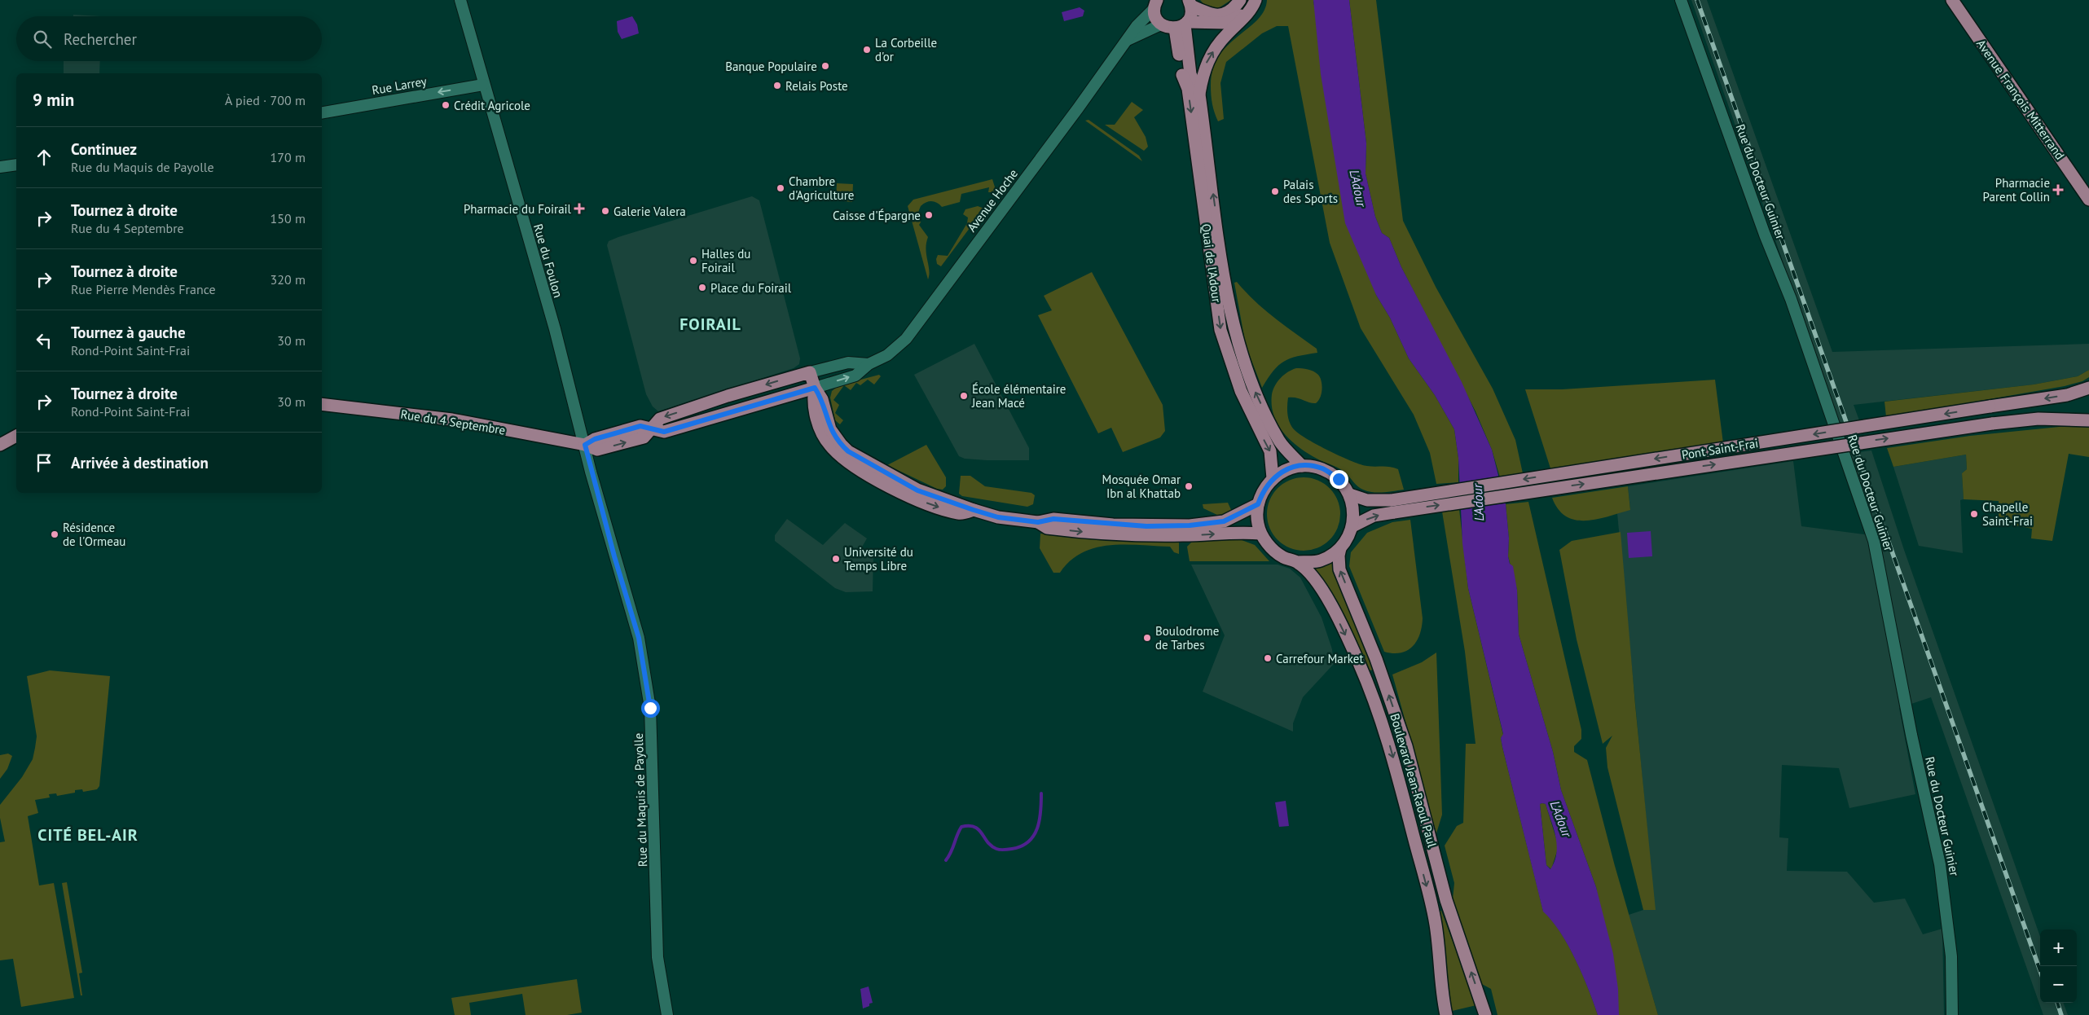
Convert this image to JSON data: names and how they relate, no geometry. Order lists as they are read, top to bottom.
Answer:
{
  "streets": {
    "main road": [
      "Avenue François Mitterrand",
      "Quai de l'Adour",
      "Rue du 4 Septembre",
      "Pont Saint-Frai",
      "Boulevard Jean-Raoul Paul"
    ],
    "street": [
      "Rue Larrey",
      "Rue du Docteur Guinier",
      "Avenue Hoche",
      "Rue du Foulon",
      "Rue du Maquis de Payolle"
    ]
  },
  "crossings": [
    ["Rue Larrey", "Rue du Foulon"],
    ["Rue du Foulon", "Rue du 4 Septembre"],
    ["Rue du Foulon", "Rue du Maquis de Payolle"],
    ["Quai de l'Adour", "Pont Saint-Frai"],
    ["Quai de l'Adour", "Boulevard Jean-Raoul Paul"],
    ["Rue du 4 Septembre", "Rue du Maquis de Payolle"],
    ["Pont Saint-Frai", "Boulevard Jean-Raoul Paul"]
  ],
  "one_way": ["Rue Larrey"],
  "districts": ["FOIRAIL", "CITÉ BEL-AIR"],
  "water": ["L'Adour"],
  "places": {
    "other": [
      "La Corbeille d'or",
      "Banque Populaire",
      "Relais Poste",
      "Crédit Agricole",
      "Chambre d'Agriculture",
      "Palais des Sports",
      "Galerie Valera",
      "Caisse d'Épargne",
      "Halles du Foirail",
      "Place du Foirail",
      "École élémentaire Jean Macé",
      "Mosquée Omar Ibn al Khattab",
      "Chapelle Saint-Frai",
      "Résidence de l'Ormeau",
      "Université du Temps Libre",
      "Boulodrome de Tarbes",
      "Carrefour Market"
    ],
    "health": ["Pharmacie Parent Collin", "Pharmacie du Foirail"]
  },
  "page": {
    "search": "Rechercher",
    "heading": ["9 min", "À pied · 700 m"],
    "list": [
      ["Continuez", "Rue du Maquis de Payolle", "170 m"],
      ["Tournez à droite", "Rue du 4 Septembre", "150 m"],
      ["Tournez à droite", "Rue Pierre Mendès France", "320 m"],
      ["Tournez à gauche", "Rond-Point Saint-Frai", "30 m"],
      ["Tournez à droite", "Rond-Point Saint-Frai", "30 m"],
      "Arrivée à destination"
    ],
    "map_buttons": ["+", "−"]
  }
}
